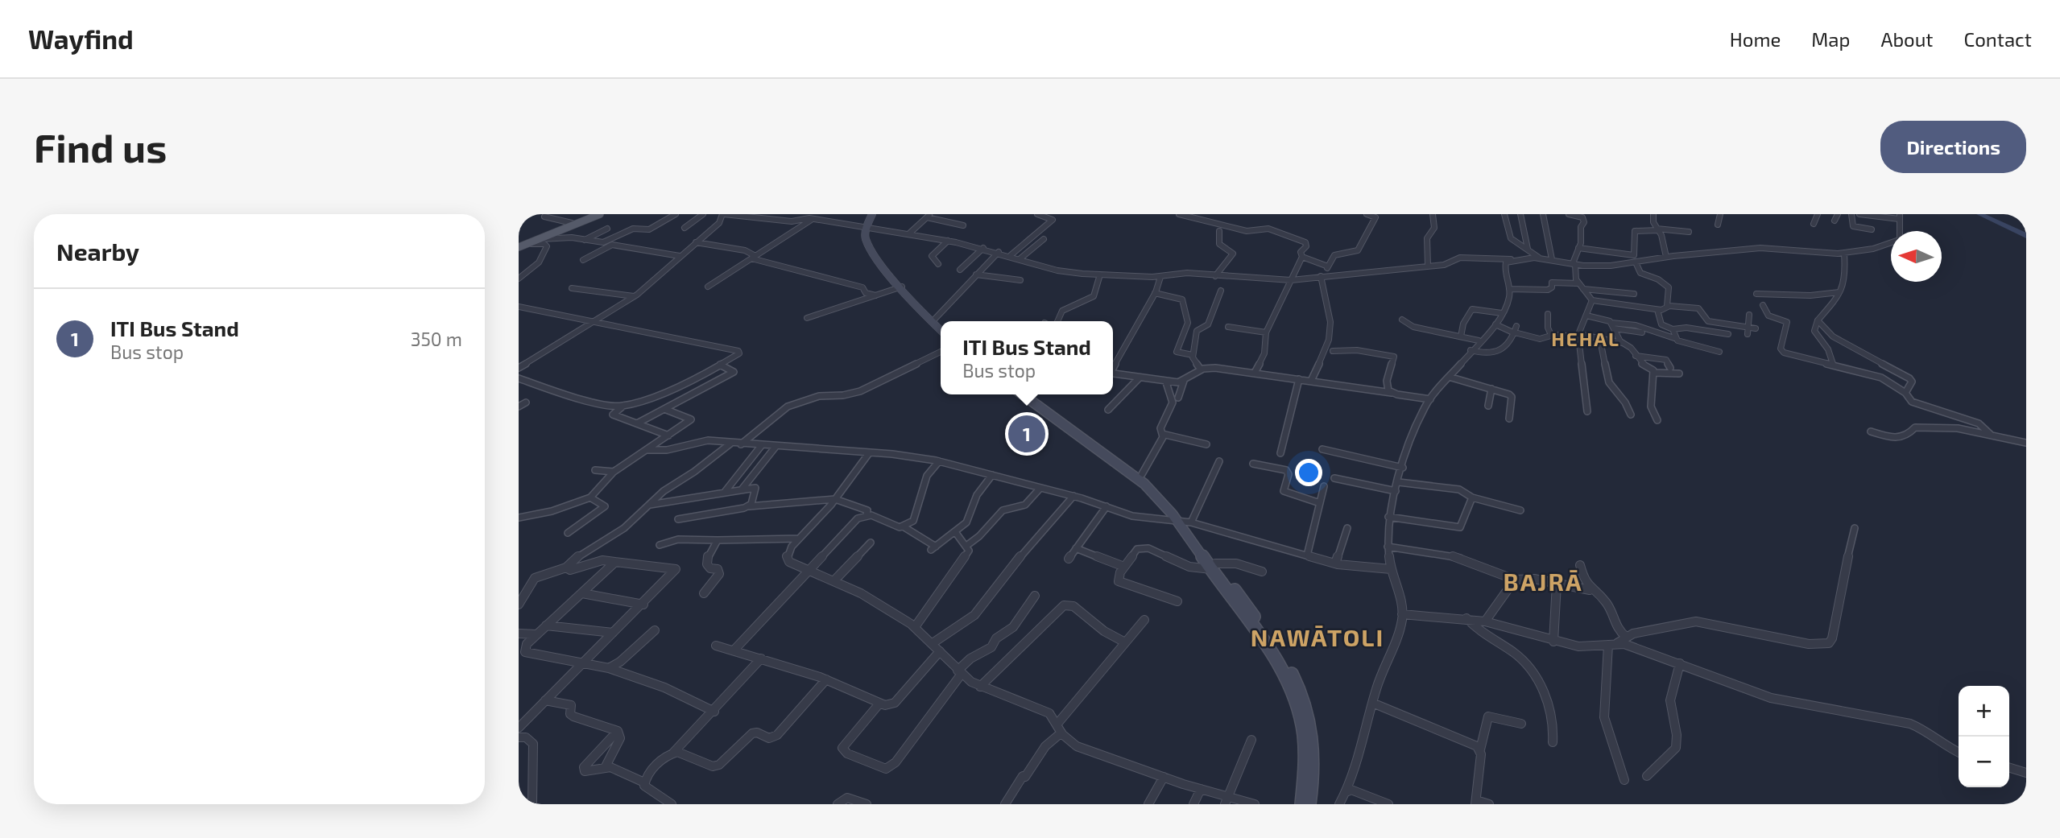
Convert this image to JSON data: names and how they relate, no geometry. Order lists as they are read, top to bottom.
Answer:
{
  "districts": ["HEHAL", "BAJRĀ", "NAWĀTOLI"],
  "north": "left",
  "page": {
    "header": "Wayfind",
    "nav": [
      "Home",
      "Map",
      "About",
      "Contact"
    ],
    "buttons": "Directions",
    "title": "Find us",
    "heading": "Nearby",
    "list": [
      {
        "mark": "1",
        "name": "ITI Bus Stand",
        "note": "Bus stop",
        "value": "350 m"
      }
    ],
    "popup": ["ITI Bus Stand", "Bus stop"],
    "pins": "1",
    "map_buttons": ["+", "−"]
  }
}
